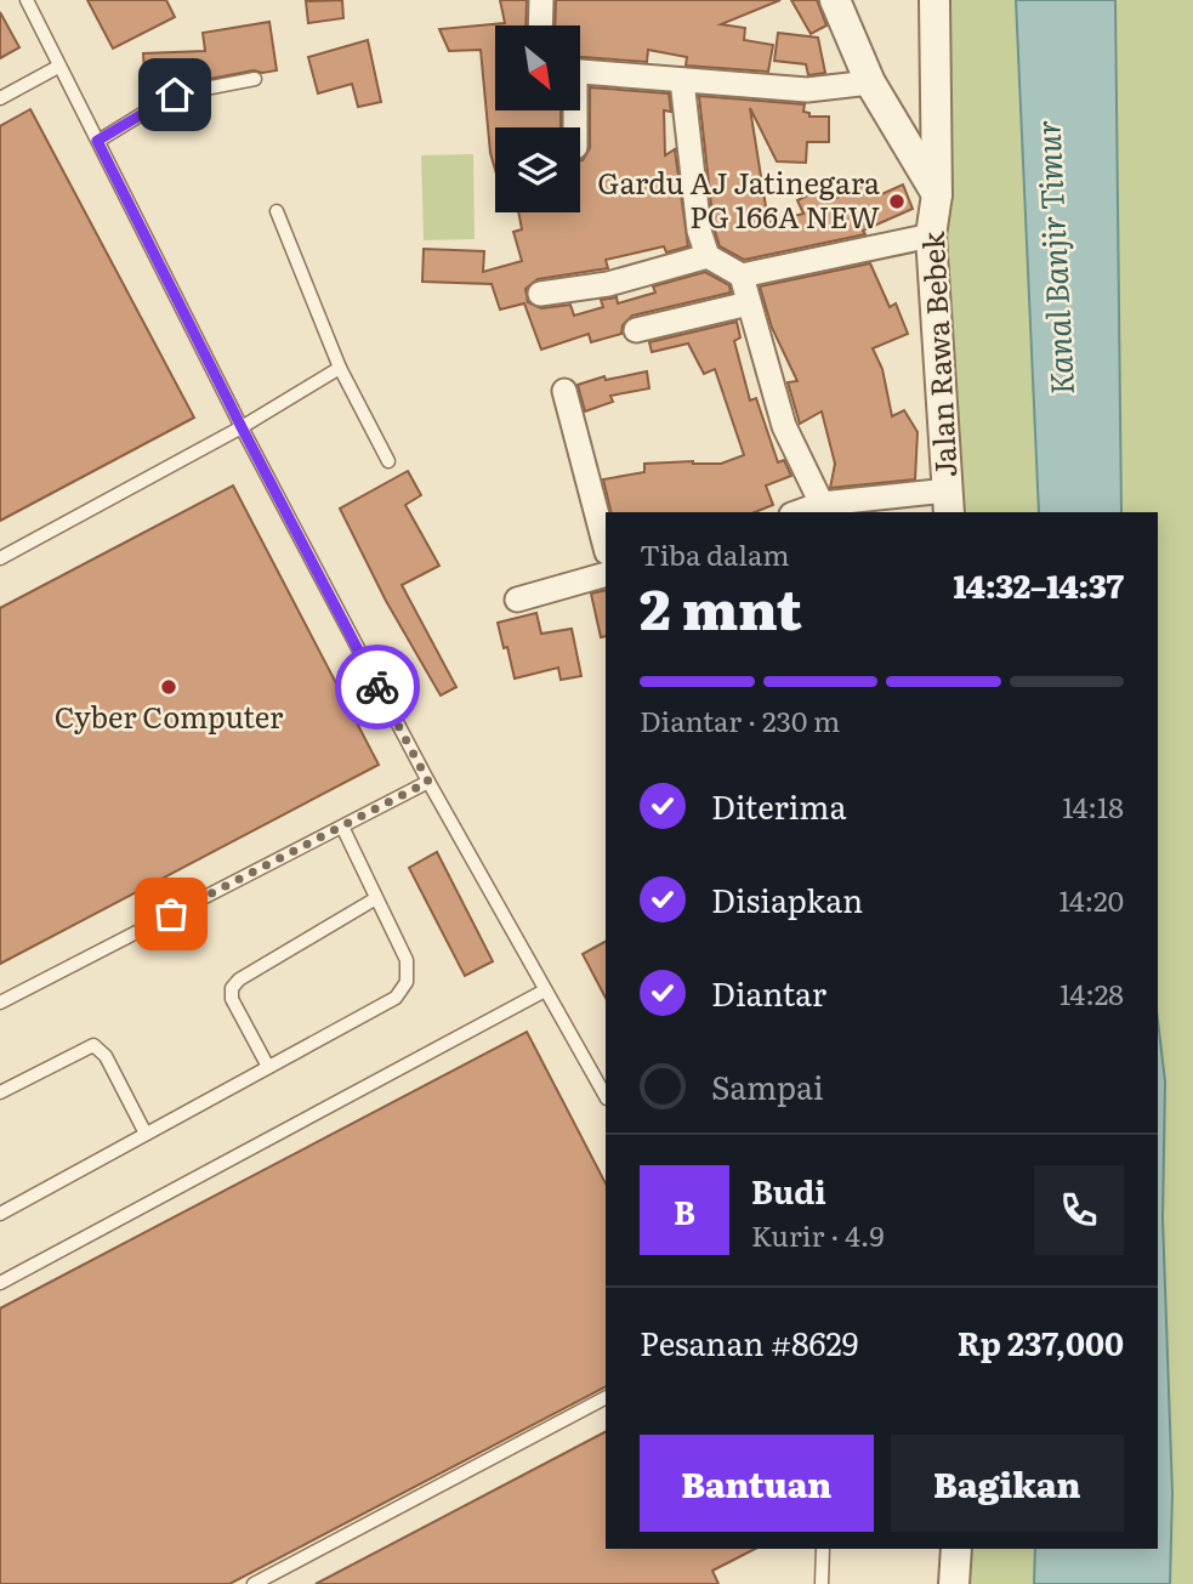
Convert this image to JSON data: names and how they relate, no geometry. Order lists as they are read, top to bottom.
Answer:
{
  "streets": {
    "street": ["Jalan Rawa Bebek"]
  },
  "water": ["Kanal Banjir Timur"],
  "places": ["Gardu AJ Jatinegara PG 166A NEW", "Cyber Computer"],
  "north": "bottom right",
  "page": {
    "heading": ["2 mnt", "Tiba dalam", "14:32–14:37"],
    "panel": [
      "Budi",
      "Kurir · 4.9",
      "Pesanan #8629",
      "Rp 237,000"
    ],
    "bar": "Diantar · 230 m",
    "list": [
      ["Diterima", "14:18"],
      ["Disiapkan", "14:20"],
      ["Diantar", "14:28"],
      "Sampai"
    ],
    "round": "B",
    "buttons": ["Bantuan", "Bagikan"]
  }
}
